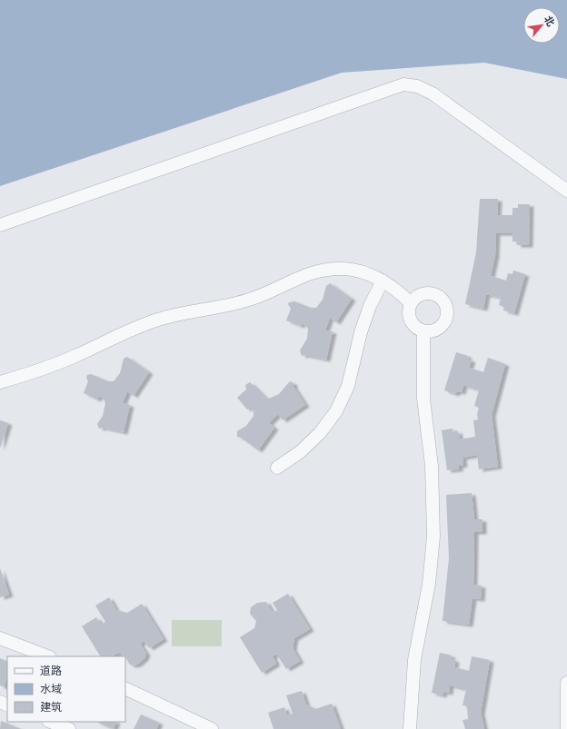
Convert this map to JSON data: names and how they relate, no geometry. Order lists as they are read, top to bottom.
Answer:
{
  "legend": ["道路", "水域", "建筑"],
  "north": "top right"
}
